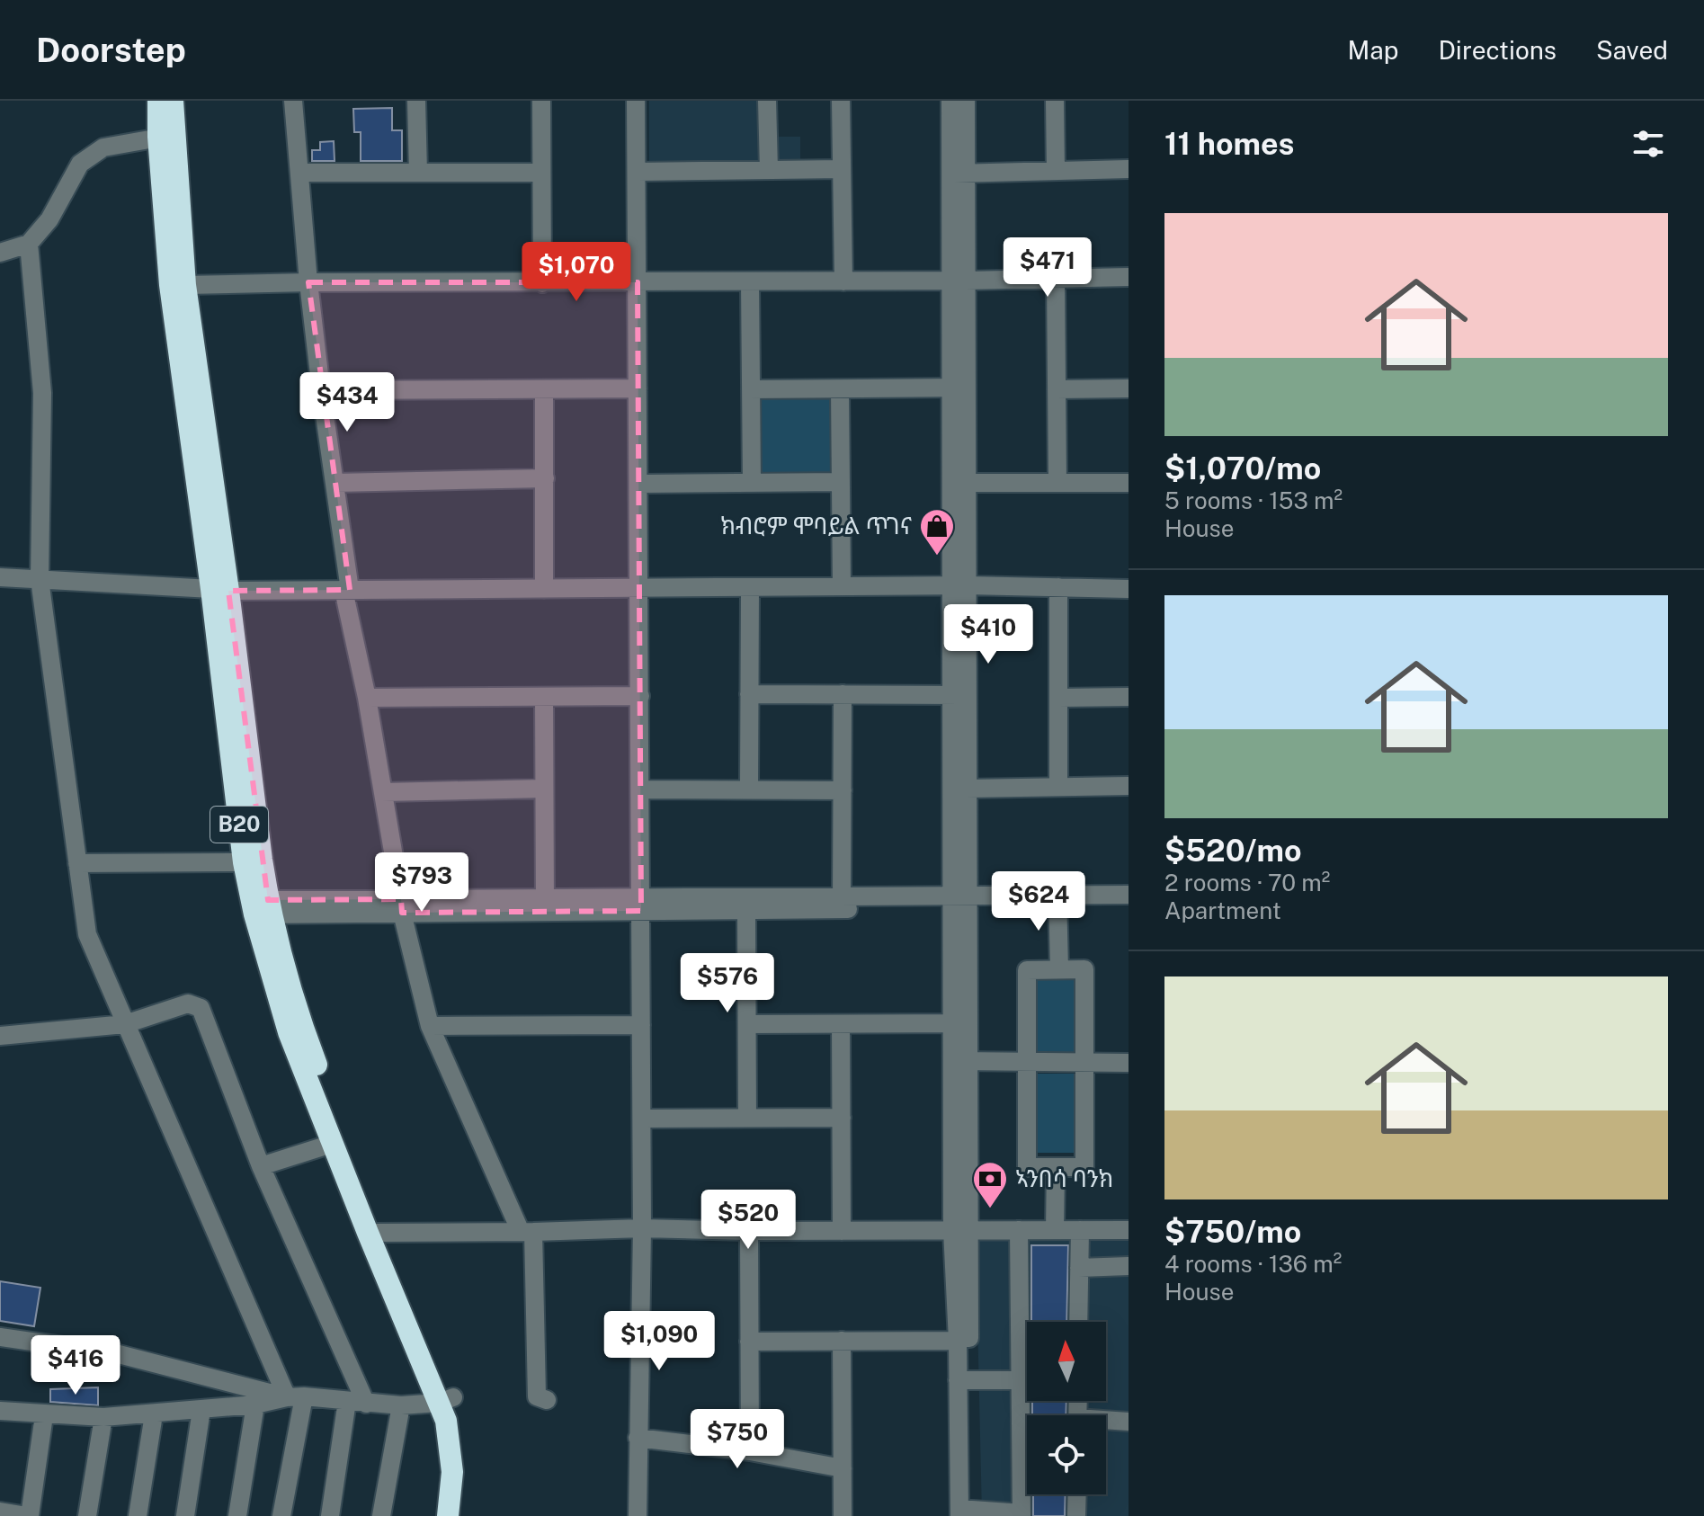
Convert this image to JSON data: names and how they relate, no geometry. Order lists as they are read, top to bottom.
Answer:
{
  "streets": {
    "highway": ["B20"]
  },
  "places": {
    "shop": ["ክብሮም ሞባይል ጥገና"],
    "bank": ["ኣንበሳ ባንክ"]
  },
  "north": "top",
  "page": {
    "header": "Doorstep",
    "nav": ["Map", "Directions", "Saved"],
    "heading": "11 homes",
    "list": [
      {
        "name": "$1,070/mo",
        "note": "5 rooms · 153 m² · House"
      },
      {
        "name": "$520/mo",
        "note": "2 rooms · 70 m² · Apartment"
      },
      {
        "name": "$750/mo",
        "note": "4 rooms · 136 m² · House"
      }
    ],
    "price": [
      "$471",
      "$1,070",
      "$434",
      "$410",
      "$793",
      "$624",
      "$576",
      "$520",
      "$1,090",
      "$416",
      "$750"
    ]
  }
}
